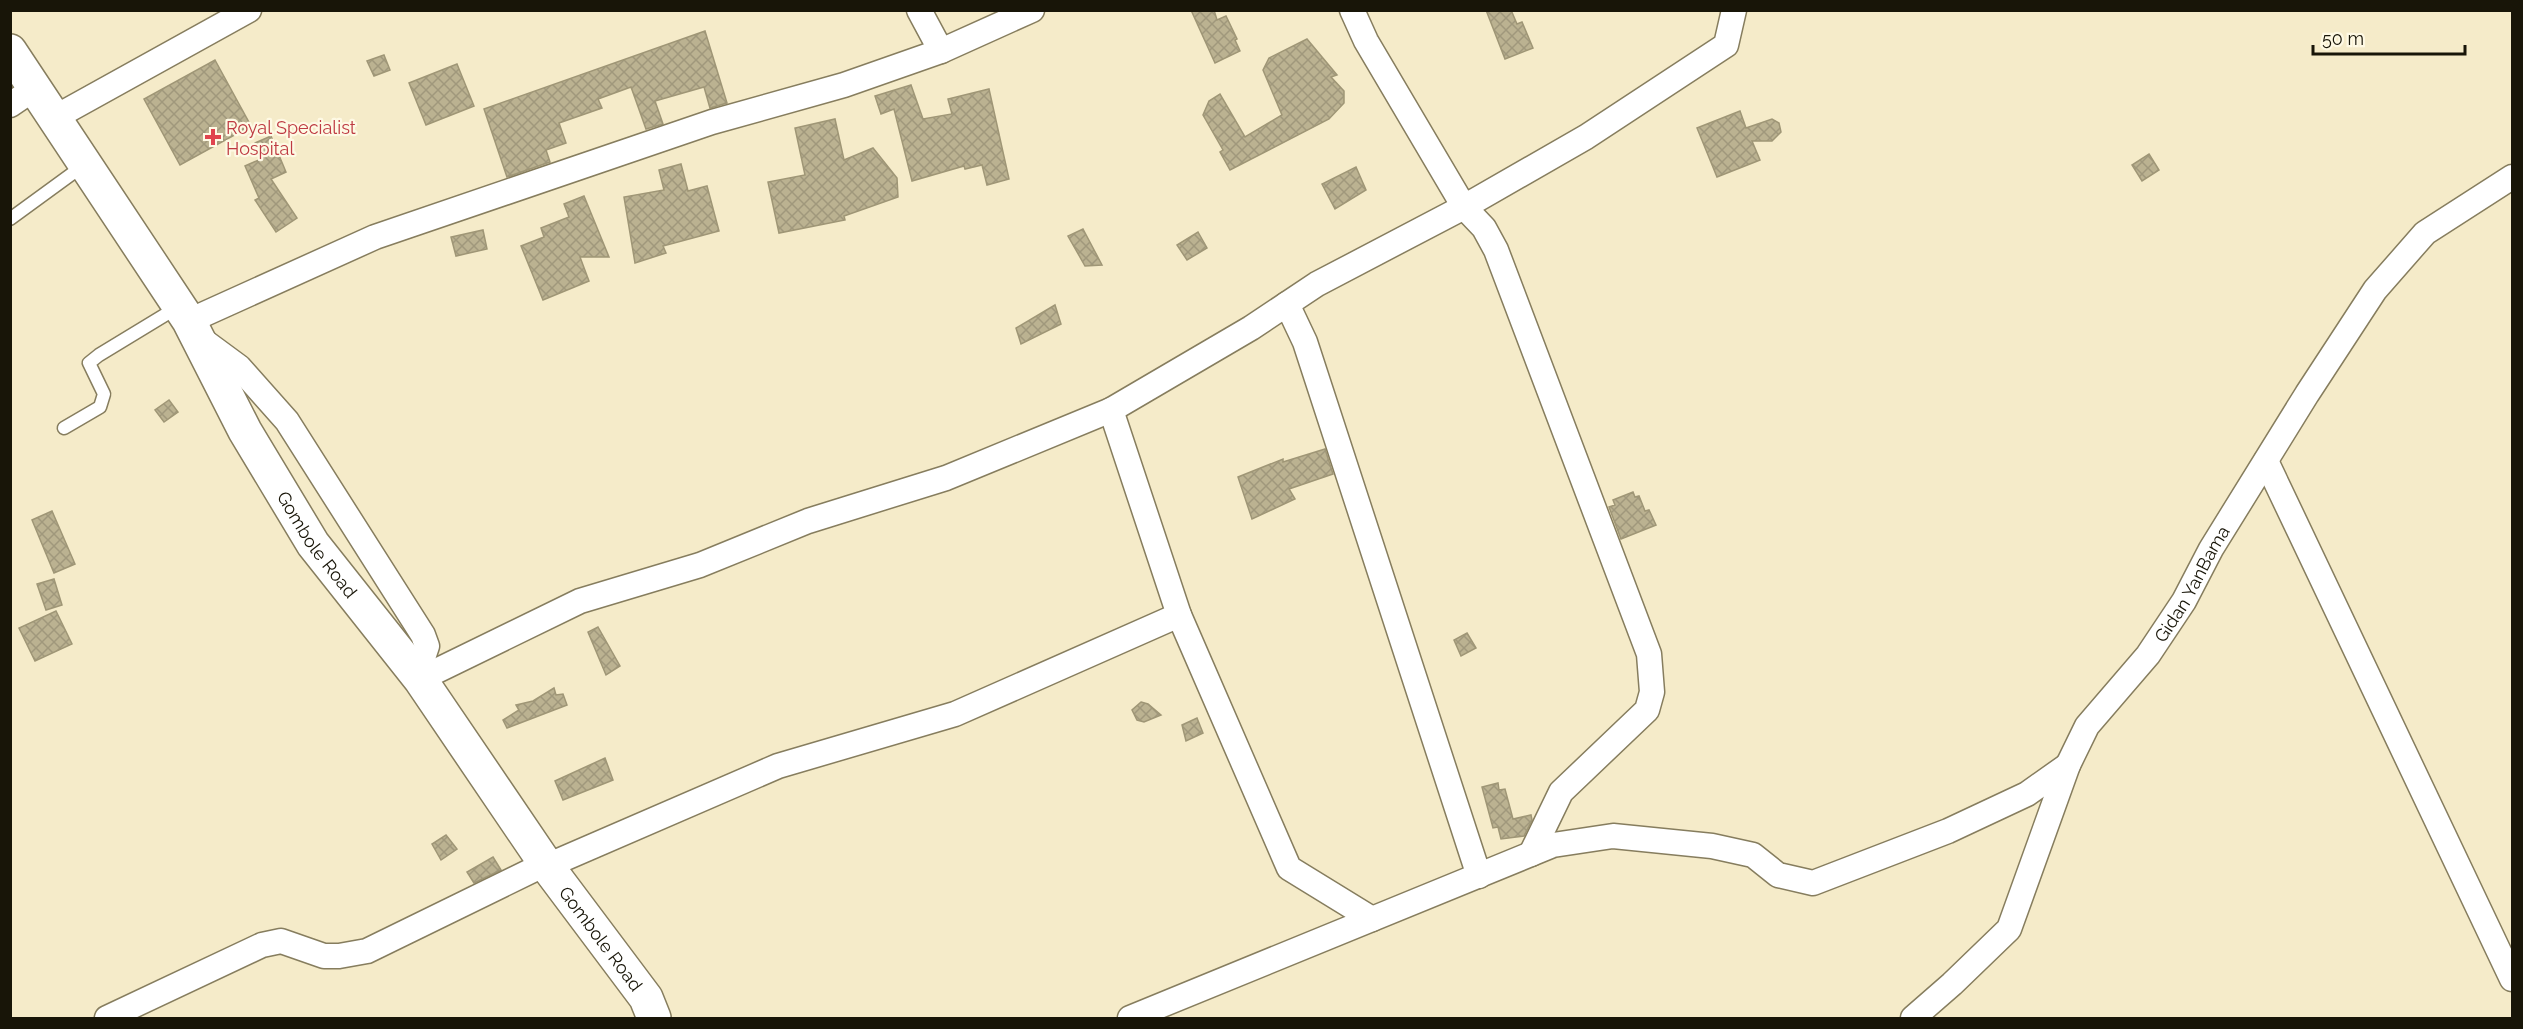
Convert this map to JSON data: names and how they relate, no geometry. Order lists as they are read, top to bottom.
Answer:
{
  "streets": {
    "street": ["Gombole Road", "Gidan YanBama"]
  },
  "places": {
    "health": ["Royal Specialist Hospital"]
  },
  "scale_bar": "50 m"
}
